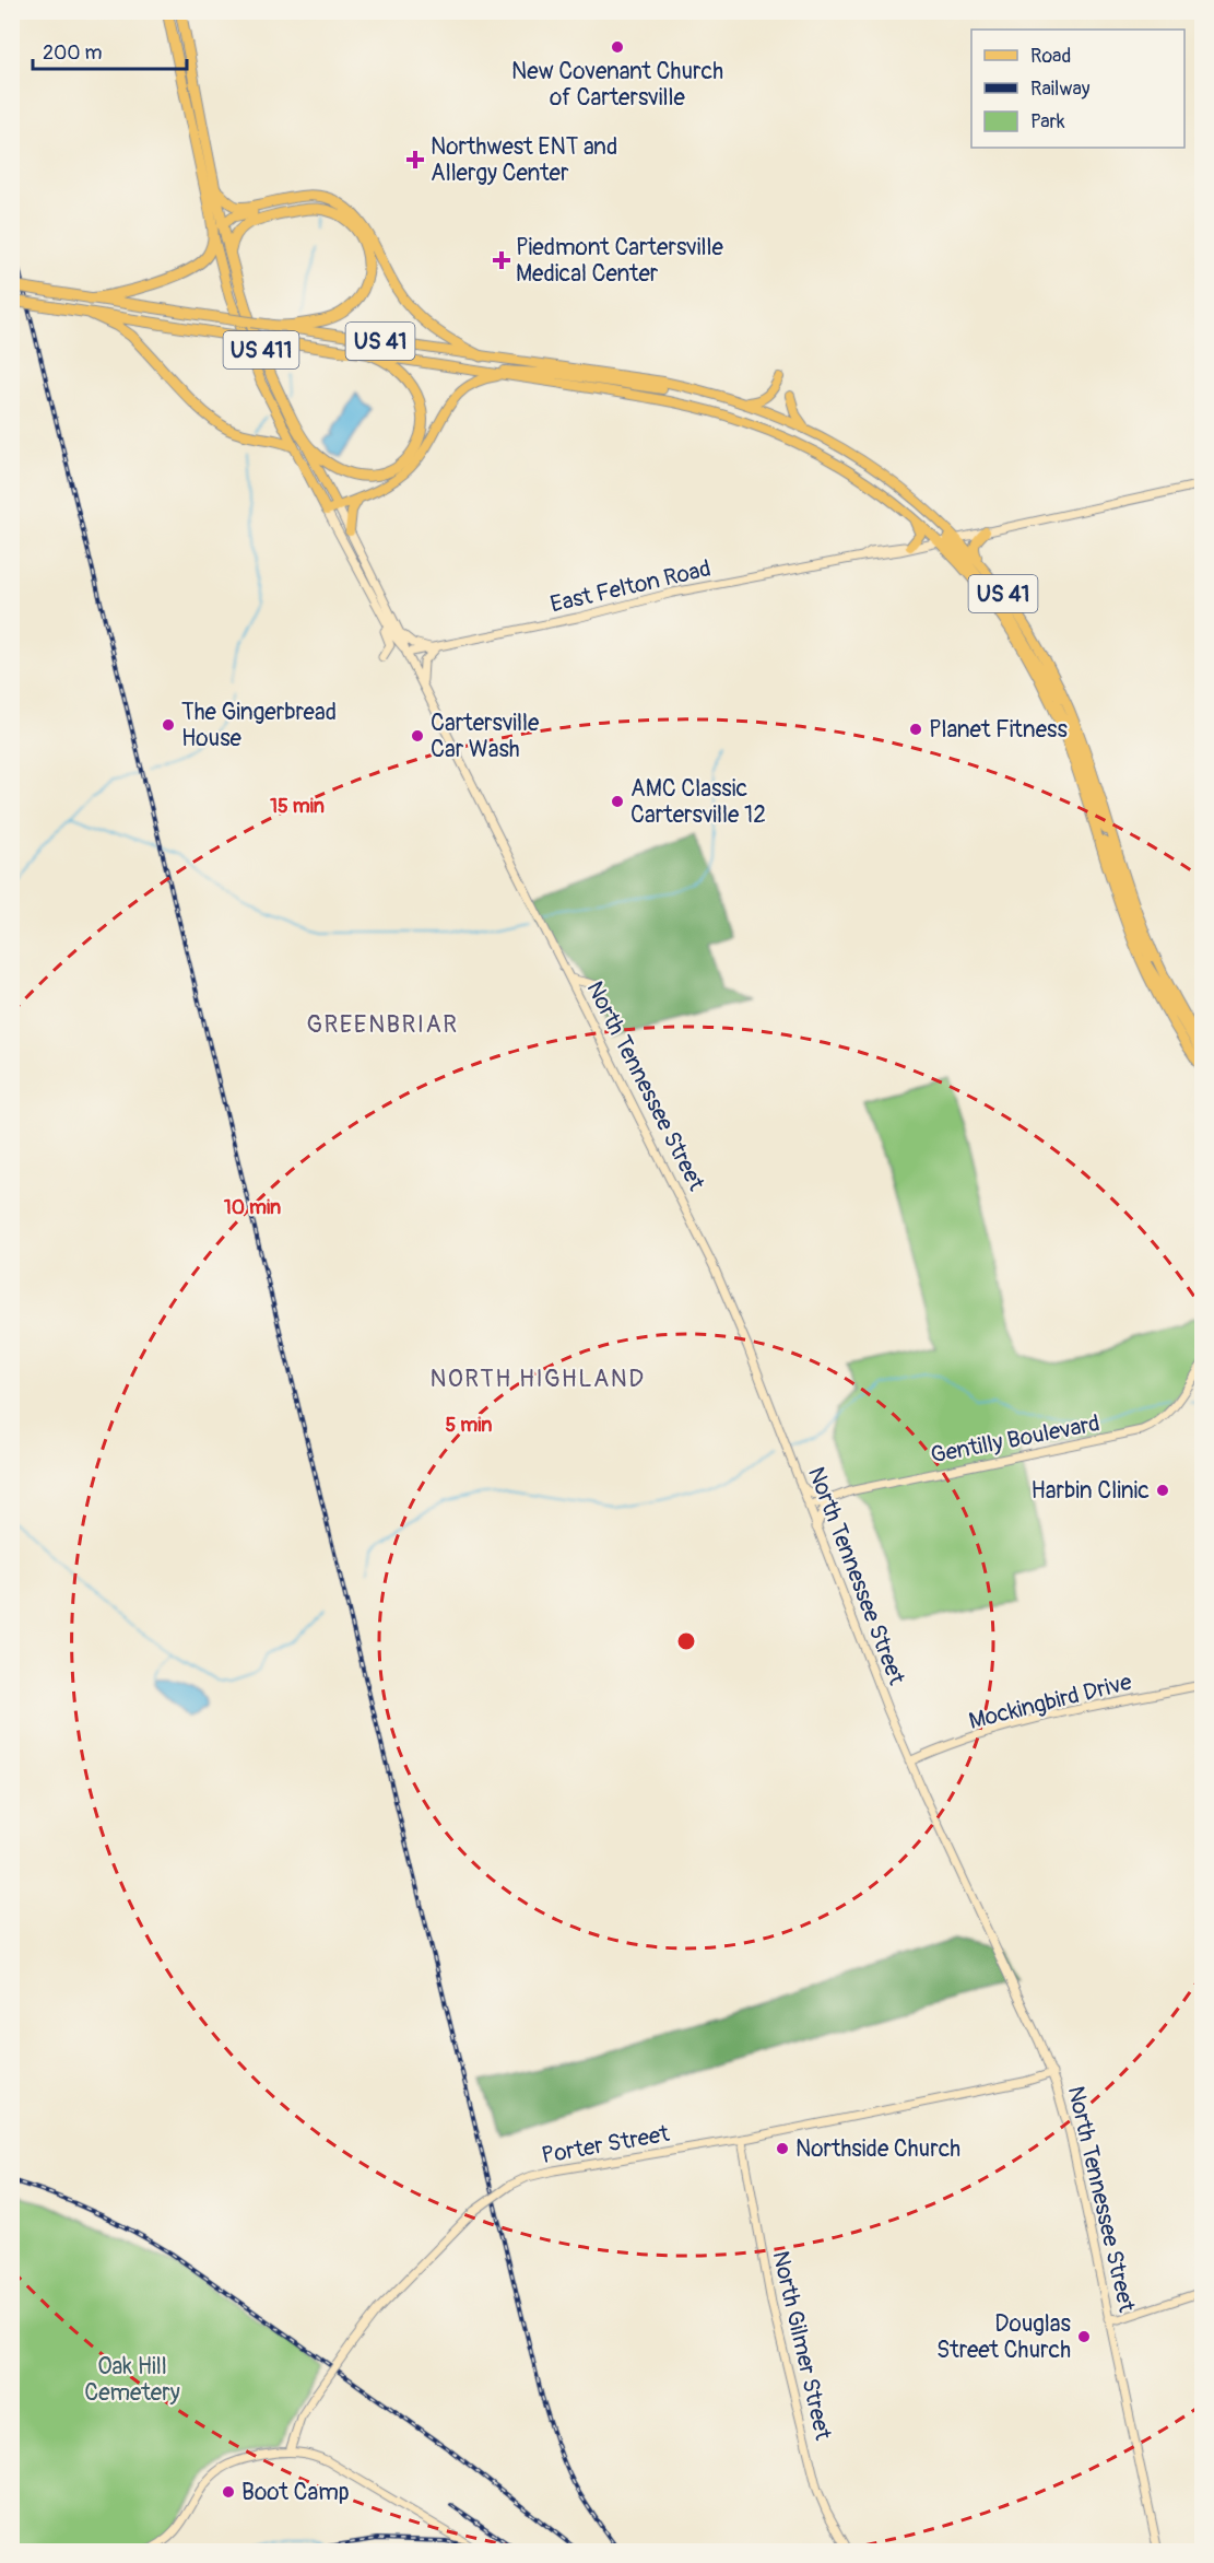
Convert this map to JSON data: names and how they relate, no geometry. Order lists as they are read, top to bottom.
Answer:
{
  "streets": {
    "highway": ["US 41", "US 411"],
    "main road": ["North Tennessee Street"],
    "street": [
      "East Felton Road",
      "Gentilly Boulevard",
      "Mockingbird Drive",
      "Porter Street",
      "North Gilmer Street"
    ]
  },
  "crossings": [
    ["US 41", "US 411"],
    ["US 41", "East Felton Road"],
    ["East Felton Road", "North Tennessee Street"],
    ["North Tennessee Street", "Gentilly Boulevard"],
    ["North Tennessee Street", "Mockingbird Drive"],
    ["North Tennessee Street", "Porter Street"],
    ["Porter Street", "North Gilmer Street"]
  ],
  "districts": ["GREENBRIAR", "NORTH HIGHLAND"],
  "parks": ["Oak Hill Cemetery"],
  "places": {
    "other": [
      "New Covenant Church of Cartersville",
      "The Gingerbread House",
      "Planet Fitness",
      "Cartersville Car Wash",
      "AMC Classic Cartersville 12",
      "Harbin Clinic",
      "Northside Church",
      "Douglas Street Church",
      "Boot Camp"
    ],
    "health": ["Northwest ENT and Allergy Center", "Piedmont Cartersville Medical Center"]
  },
  "legend": ["Road", "Railway", "Park"],
  "scale_bar": "200 m",
  "rings": ["15 min", "10 min", "5 min"]
}
